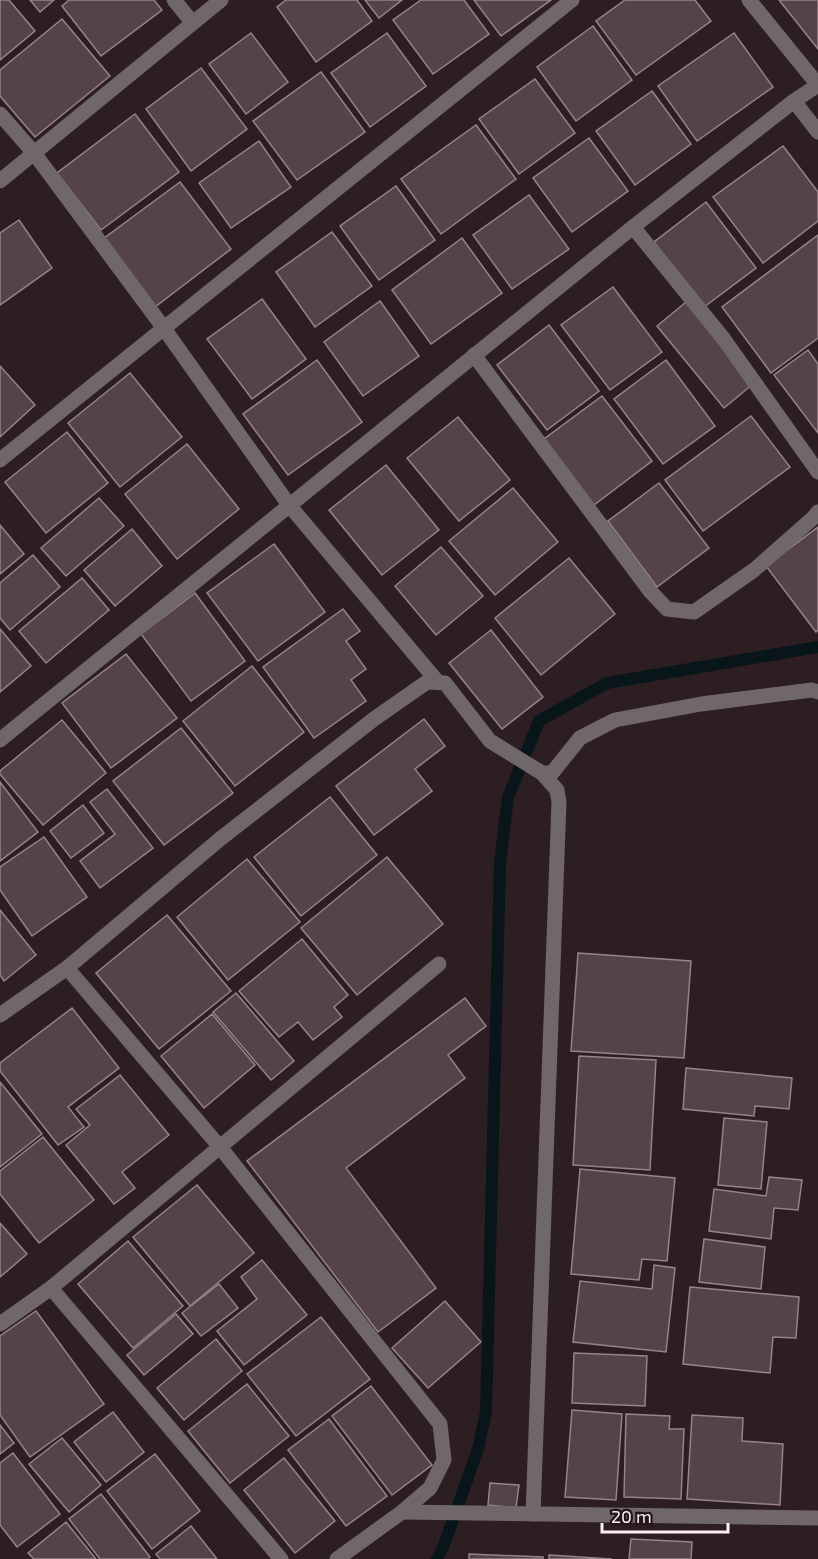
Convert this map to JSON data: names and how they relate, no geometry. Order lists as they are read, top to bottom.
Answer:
{
  "scale_bar": "20 m"
}
